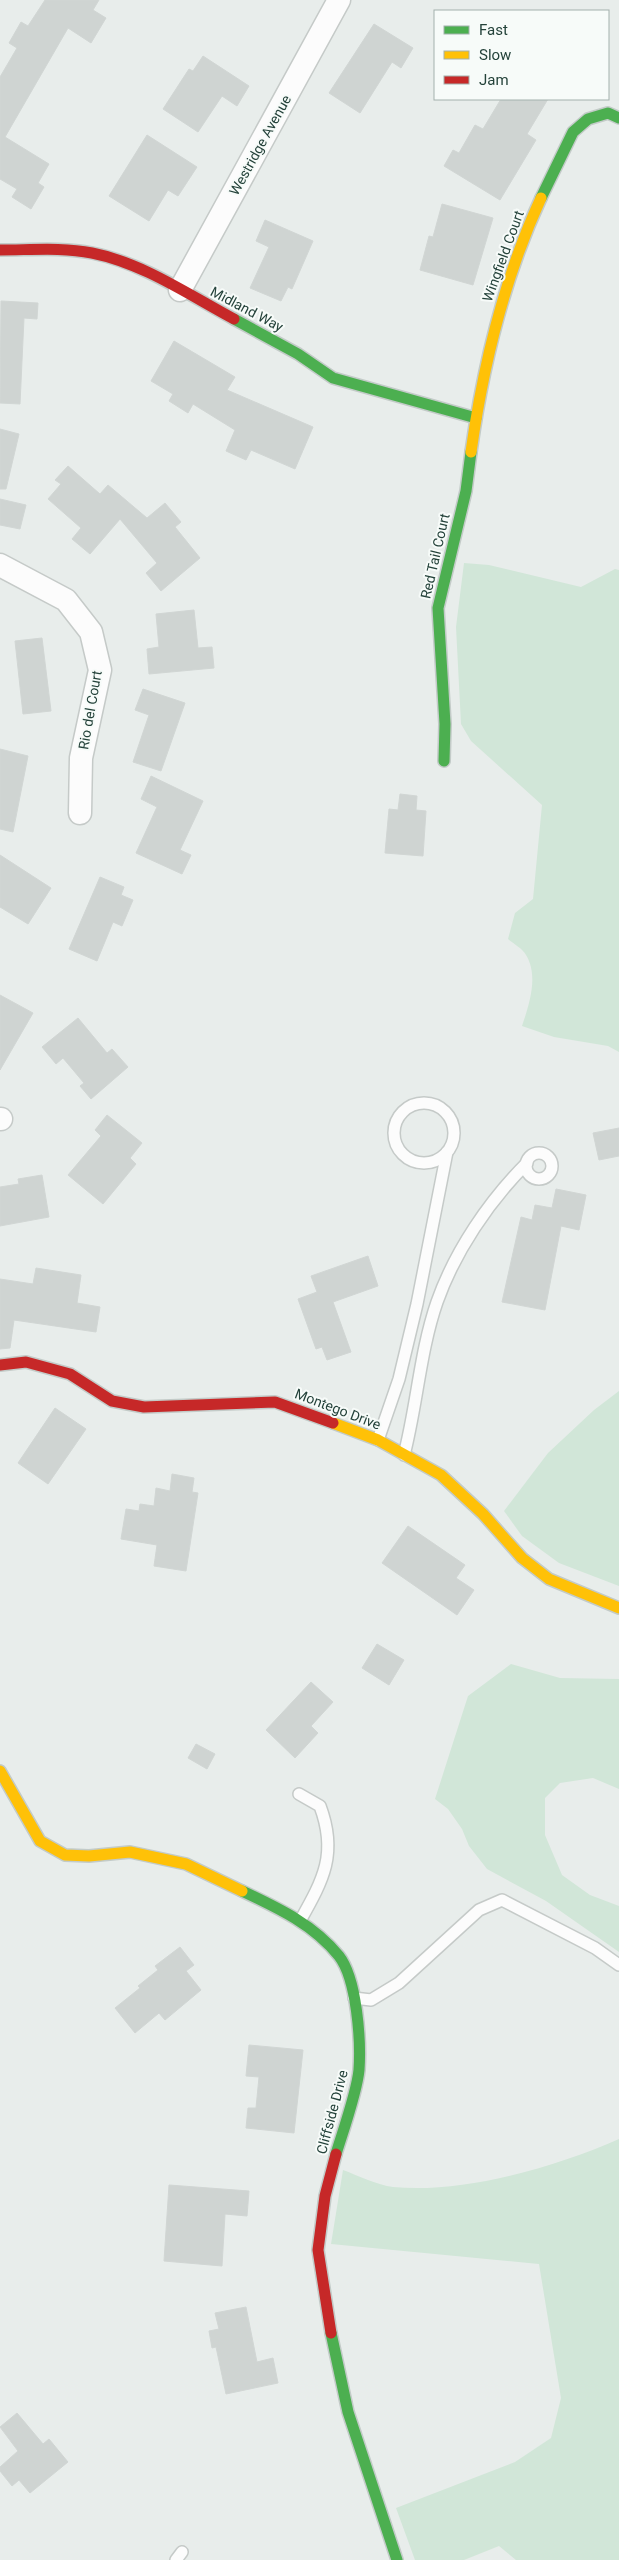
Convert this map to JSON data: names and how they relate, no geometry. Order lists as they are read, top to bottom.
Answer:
{
  "streets": {
    "street": [
      "Westridge Avenue",
      "Wingfield Court",
      "Midland Way",
      "Red Tail Court",
      "Rio del Court",
      "Montego Drive",
      "Cliffside Drive"
    ]
  },
  "crossings": [
    ["Westridge Avenue", "Midland Way"],
    ["Wingfield Court", "Midland Way"],
    ["Wingfield Court", "Red Tail Court"],
    ["Midland Way", "Red Tail Court"]
  ],
  "legend": ["Fast", "Slow", "Jam"]
}
